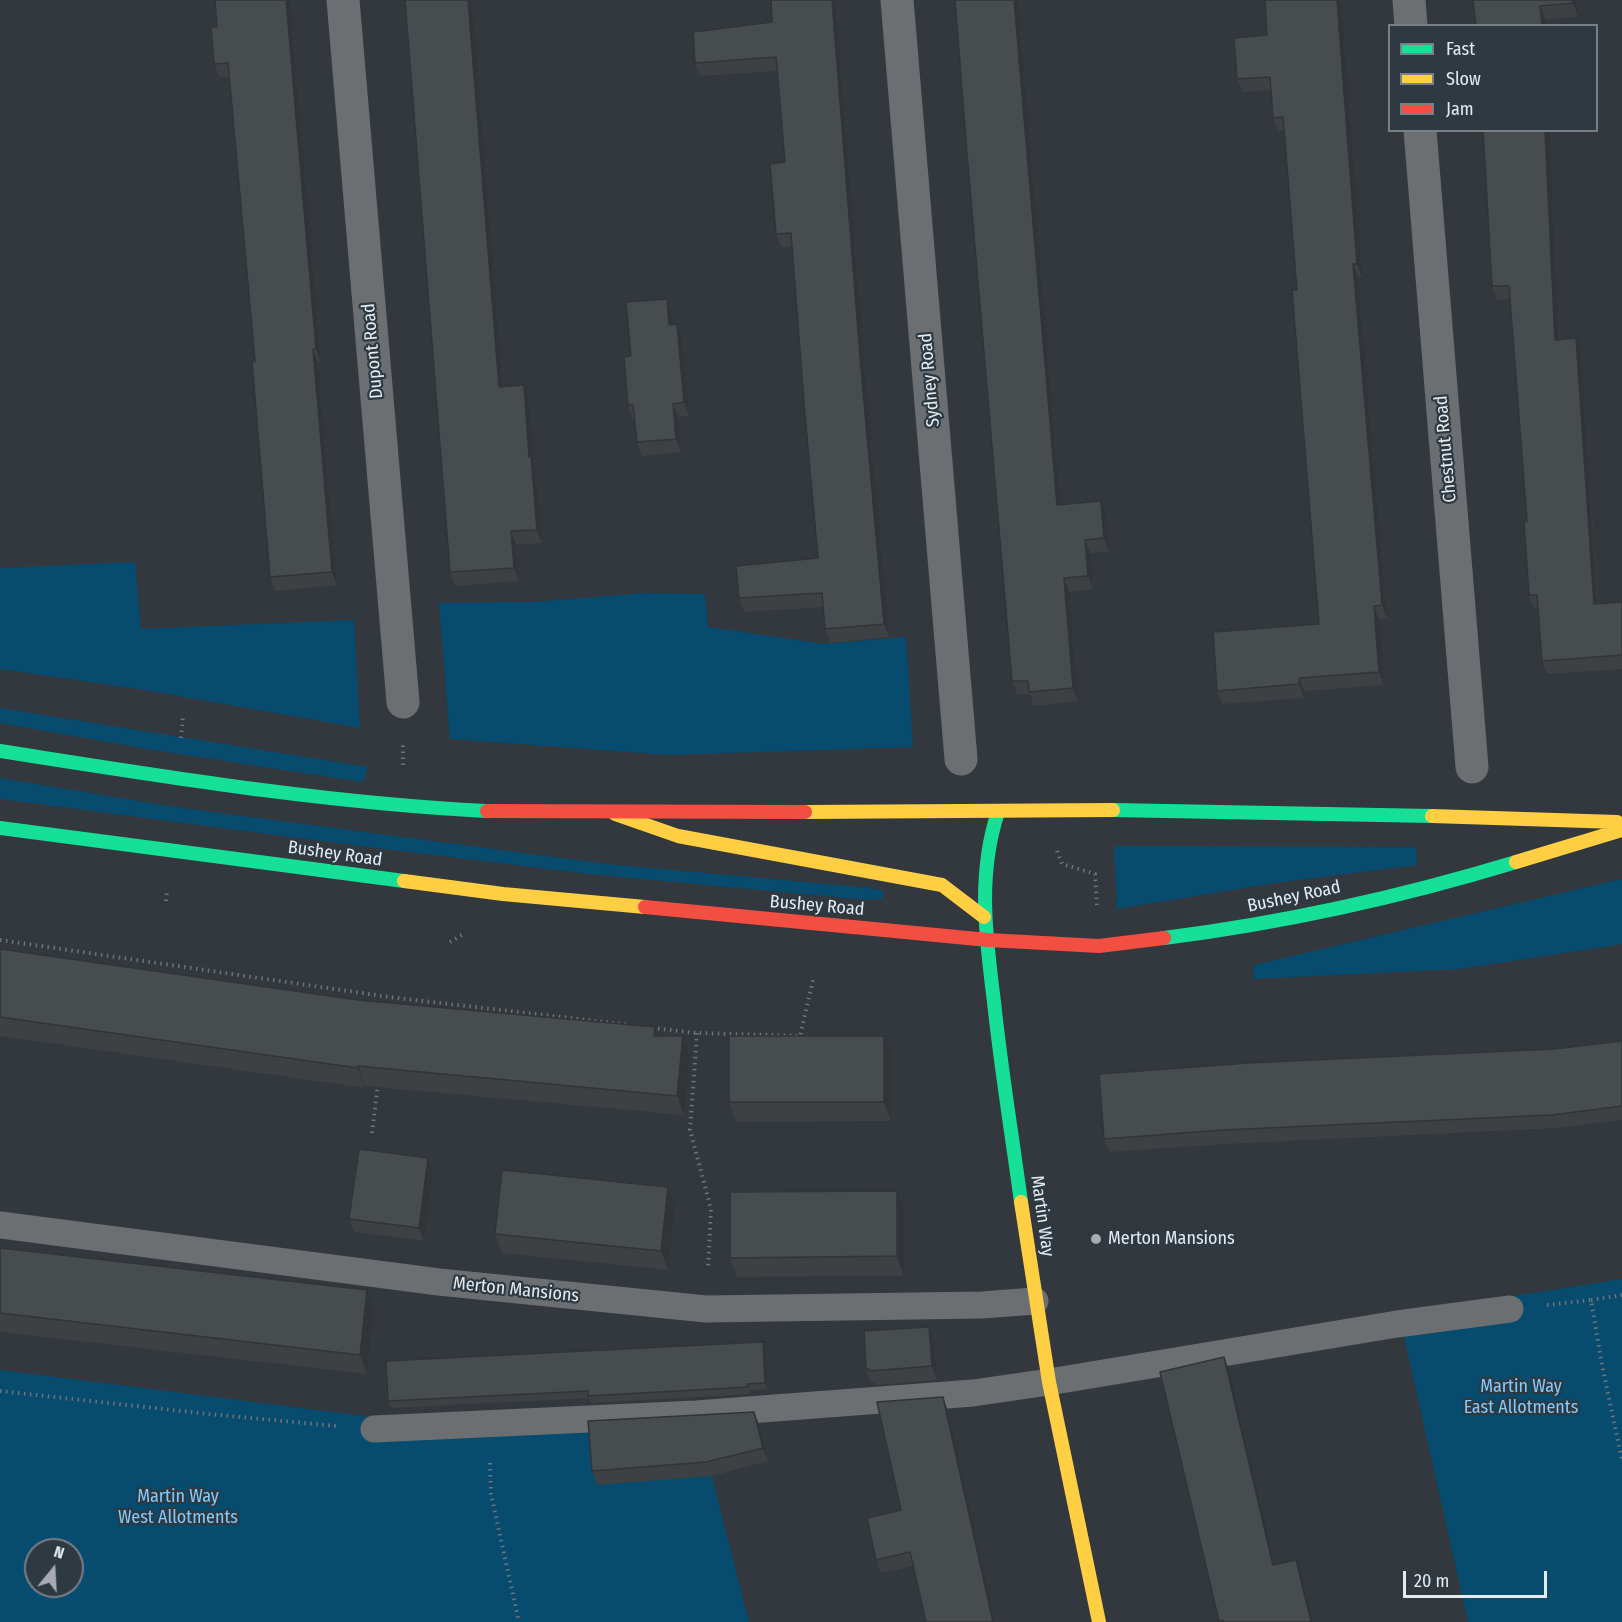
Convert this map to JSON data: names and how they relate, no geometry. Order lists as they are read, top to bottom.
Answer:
{
  "streets": {
    "main road": ["Bushey Road", "Martin Way"],
    "street": ["Dupont Road", "Sydney Road", "Chestnut Road"],
    "lane": ["Merton Mansions"]
  },
  "crossings": [
    ["Bushey Road", "Martin Way"],
    ["Martin Way", "Merton Mansions"]
  ],
  "parks": ["Martin Way East Allotments", "Martin Way West Allotments"],
  "places": ["Merton Mansions"],
  "legend": ["Fast", "Slow", "Jam"],
  "scale_bar": "20 m",
  "north": "top"
}
